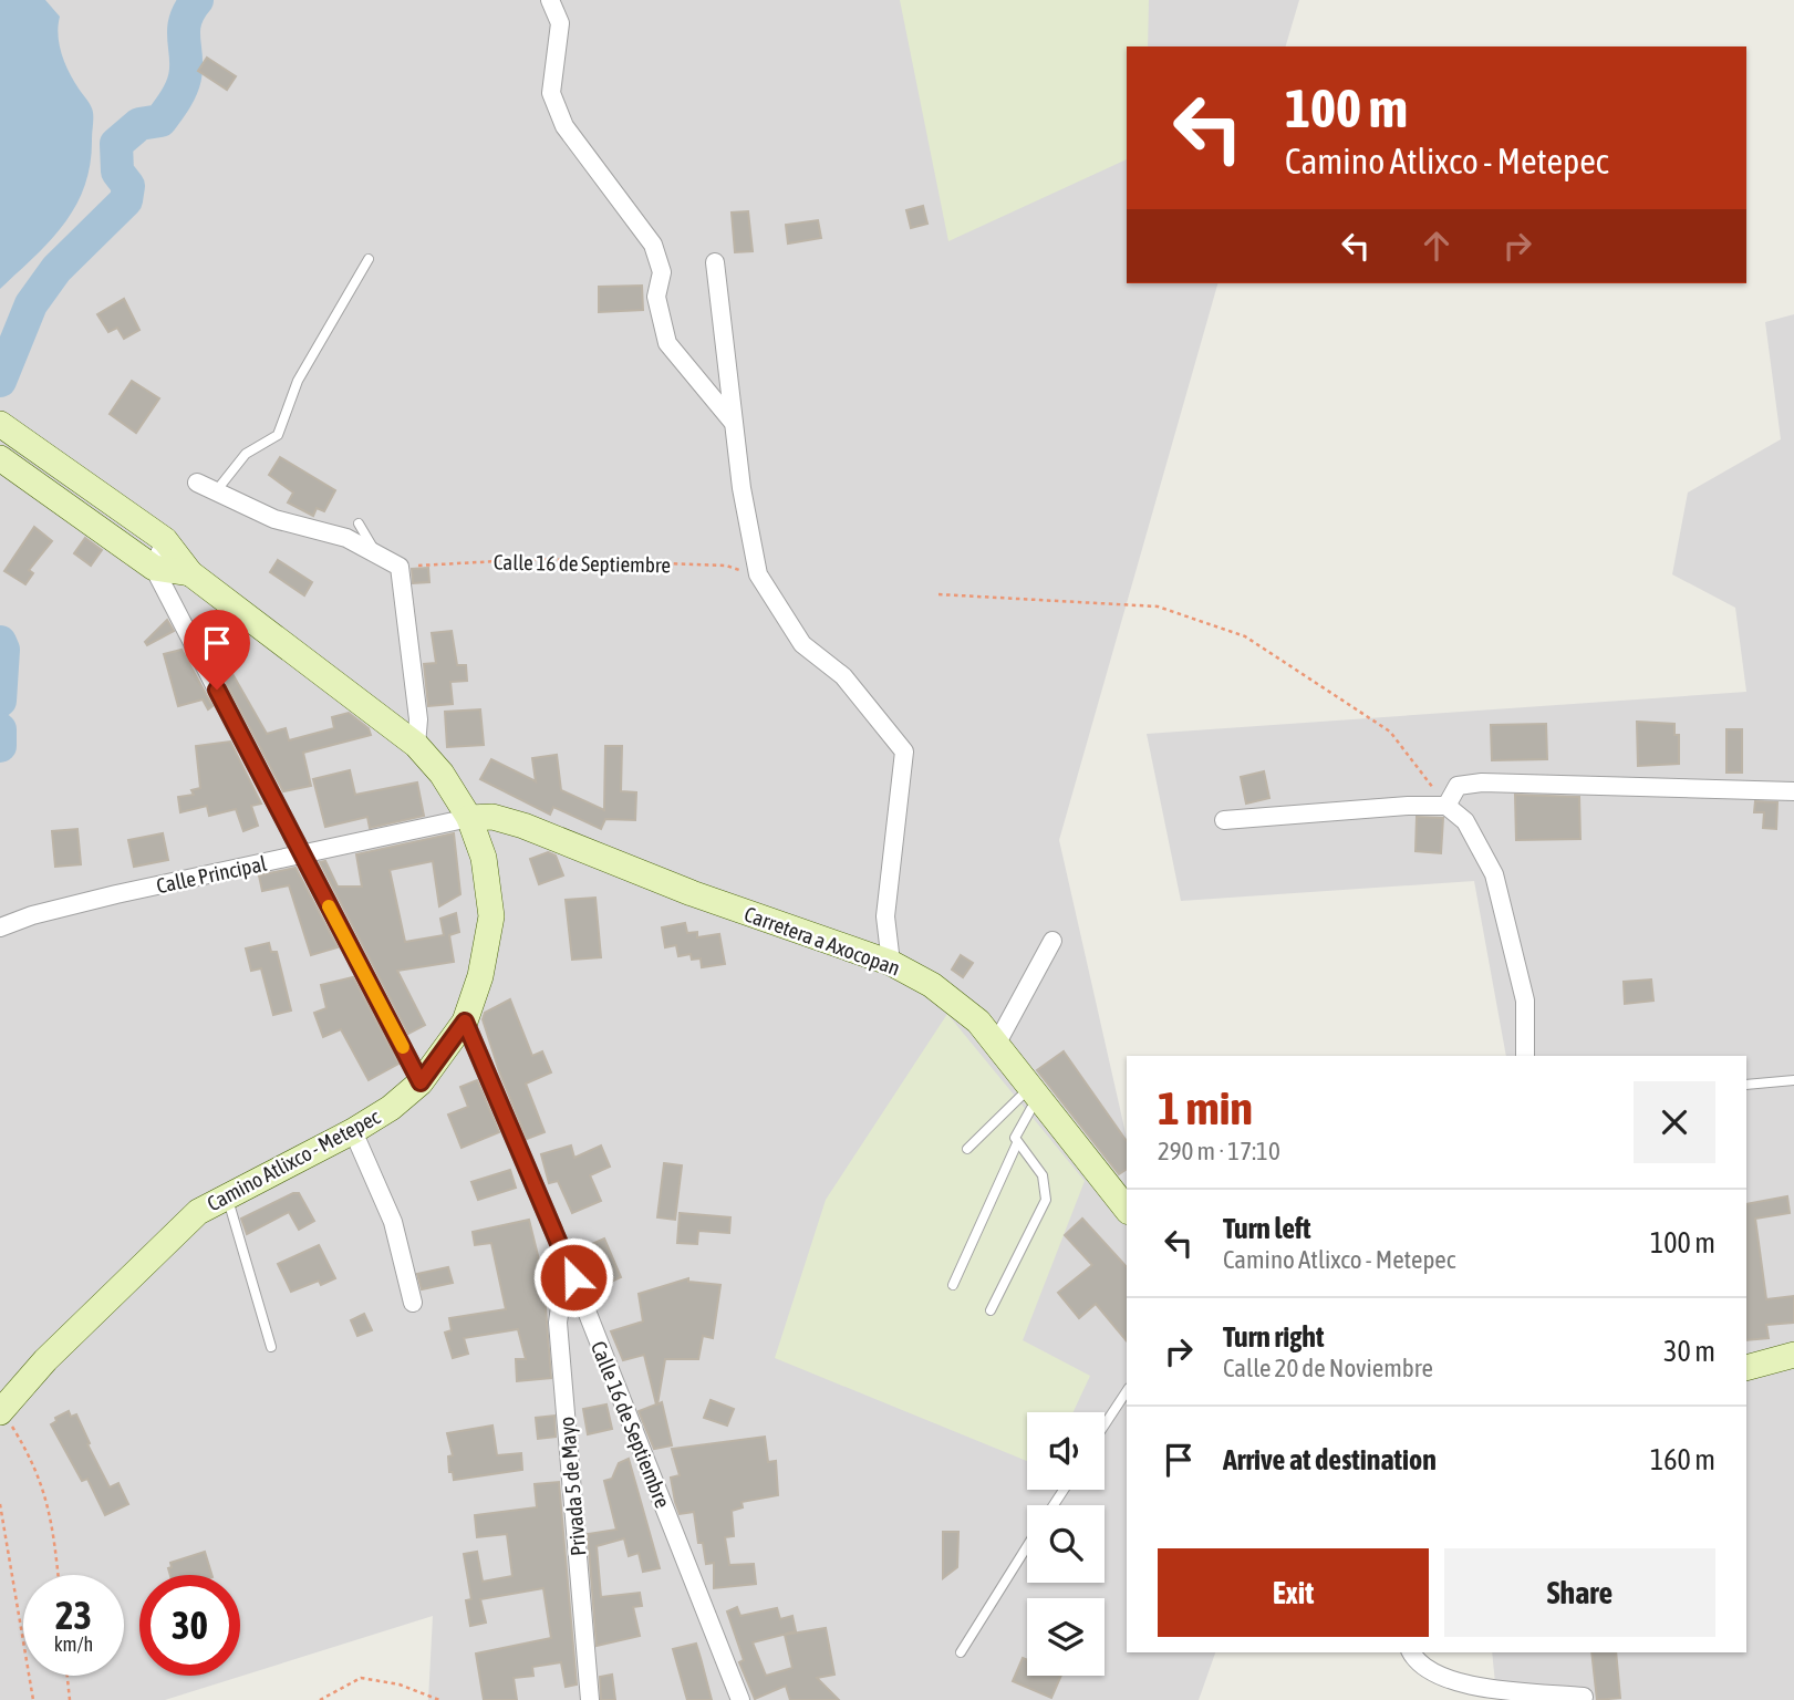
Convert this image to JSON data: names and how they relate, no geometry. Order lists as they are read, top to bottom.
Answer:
{
  "streets": {
    "main road": ["Carretera a Axocopan", "Camino Atlixco - Metepec"],
    "street": ["Calle 16 de Septiembre", "Calle Principal", "Privada 5 de Mayo"]
  },
  "crossings": [
    ["Calle 16 de Septiembre", "Camino Atlixco - Metepec"],
    ["Calle 16 de Septiembre", "Privada 5 de Mayo"],
    ["Calle Principal", "Carretera a Axocopan"],
    ["Calle Principal", "Camino Atlixco - Metepec"],
    ["Carretera a Axocopan", "Camino Atlixco - Metepec"]
  ],
  "page": {
    "turn": ["100 m", "Camino Atlixco - Metepec"],
    "heading": ["1 min", "290 m · 17:10"],
    "list": [
      {
        "name": "Turn left",
        "note": "Camino Atlixco - Metepec",
        "value": "100 m"
      },
      {
        "name": "Turn right",
        "note": "Calle 20 de Noviembre",
        "value": "30 m"
      },
      {
        "name": "Arrive at destination",
        "value": "160 m"
      }
    ],
    "buttons": ["Exit", "Share"],
    "speed": "23 km/h",
    "limit": "30"
  }
}
